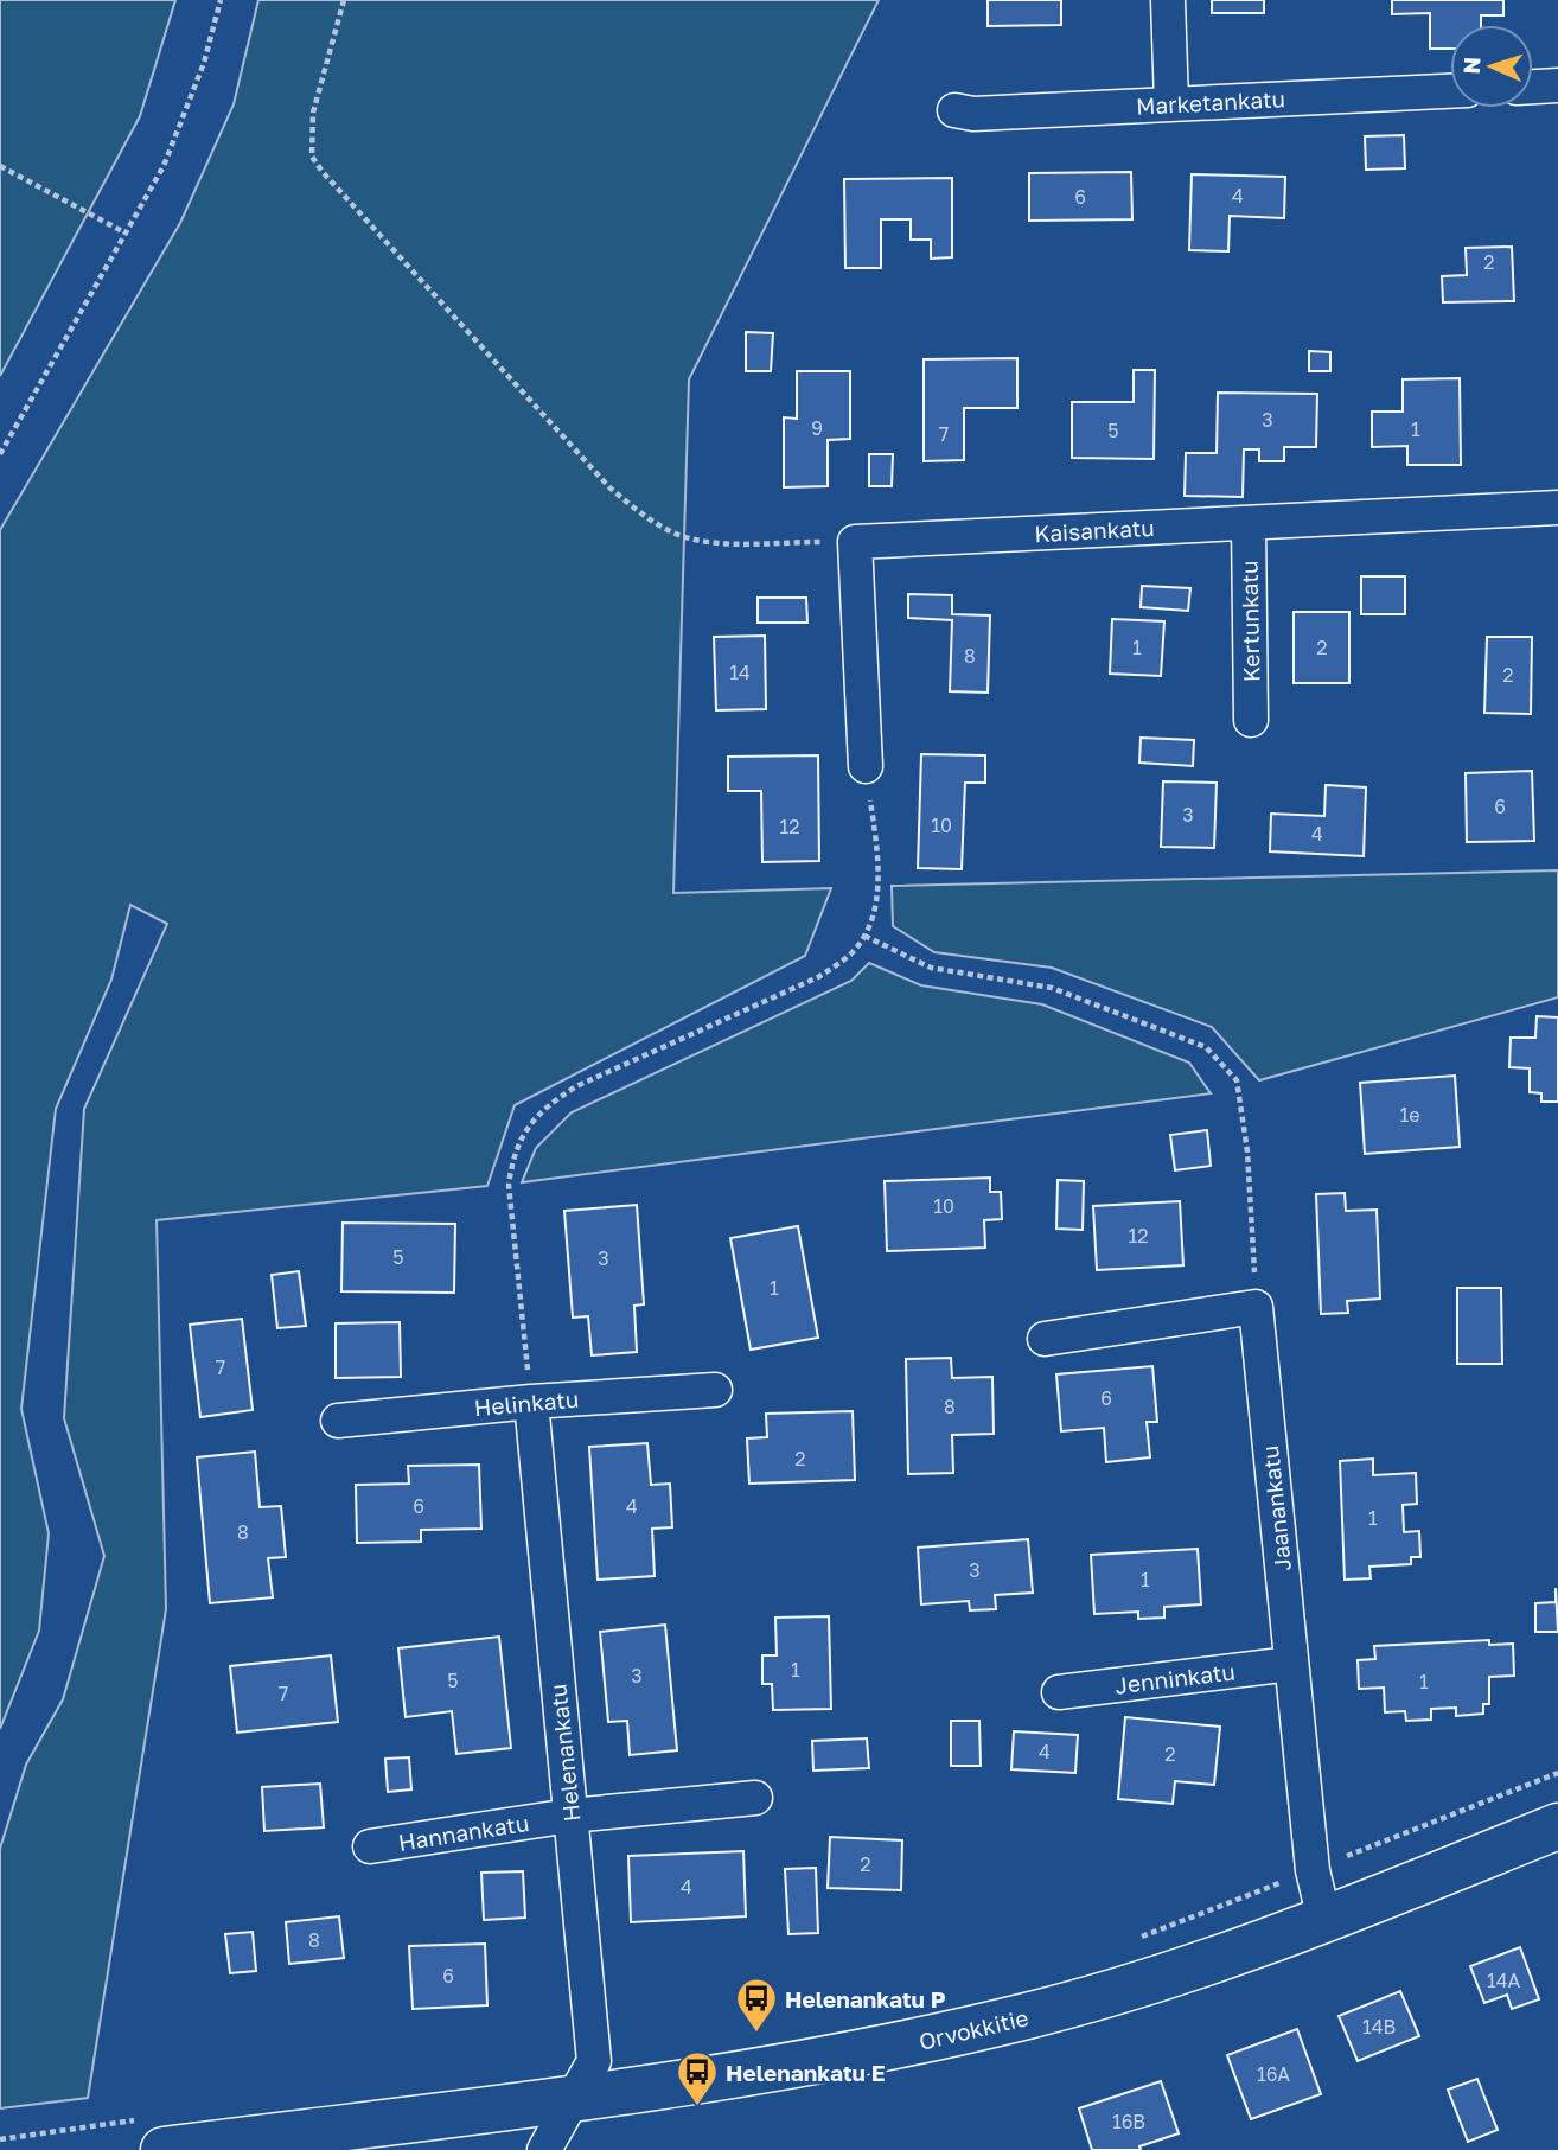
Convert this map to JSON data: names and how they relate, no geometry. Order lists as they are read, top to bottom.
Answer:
{
  "streets": {
    "street": [
      "Marketankatu",
      "Kaisankatu",
      "Kertunkatu",
      "Helinkatu",
      "Jaanankatu",
      "Jenninkatu",
      "Helenankatu",
      "Hannankatu",
      "Orvokkitie"
    ]
  },
  "crossings": [
    ["Kaisankatu", "Kertunkatu"],
    ["Helinkatu", "Helenankatu"],
    ["Jaanankatu", "Jenninkatu"],
    ["Jaanankatu", "Orvokkitie"],
    ["Helenankatu", "Hannankatu"],
    ["Helenankatu", "Orvokkitie"]
  ],
  "places": {
    "bus stop": ["Helenankatu P", "Helenankatu E"]
  },
  "house_numbers": [
    "4",
    "6",
    "2",
    "3",
    "9",
    "1",
    "5",
    "7",
    "1",
    "2",
    "8",
    "14",
    "2",
    "6",
    "3",
    "10",
    "12",
    "4",
    "1e",
    "10",
    "12",
    "5",
    "3",
    "1",
    "7",
    "6",
    "8",
    "2",
    "6",
    "4",
    "1",
    "8",
    "3",
    "1",
    "1",
    "3",
    "5",
    "1",
    "7",
    "4",
    "2",
    "2",
    "4",
    "8",
    "6",
    "14A",
    "14B",
    "16A",
    "16B"
  ],
  "north": "left"
}
